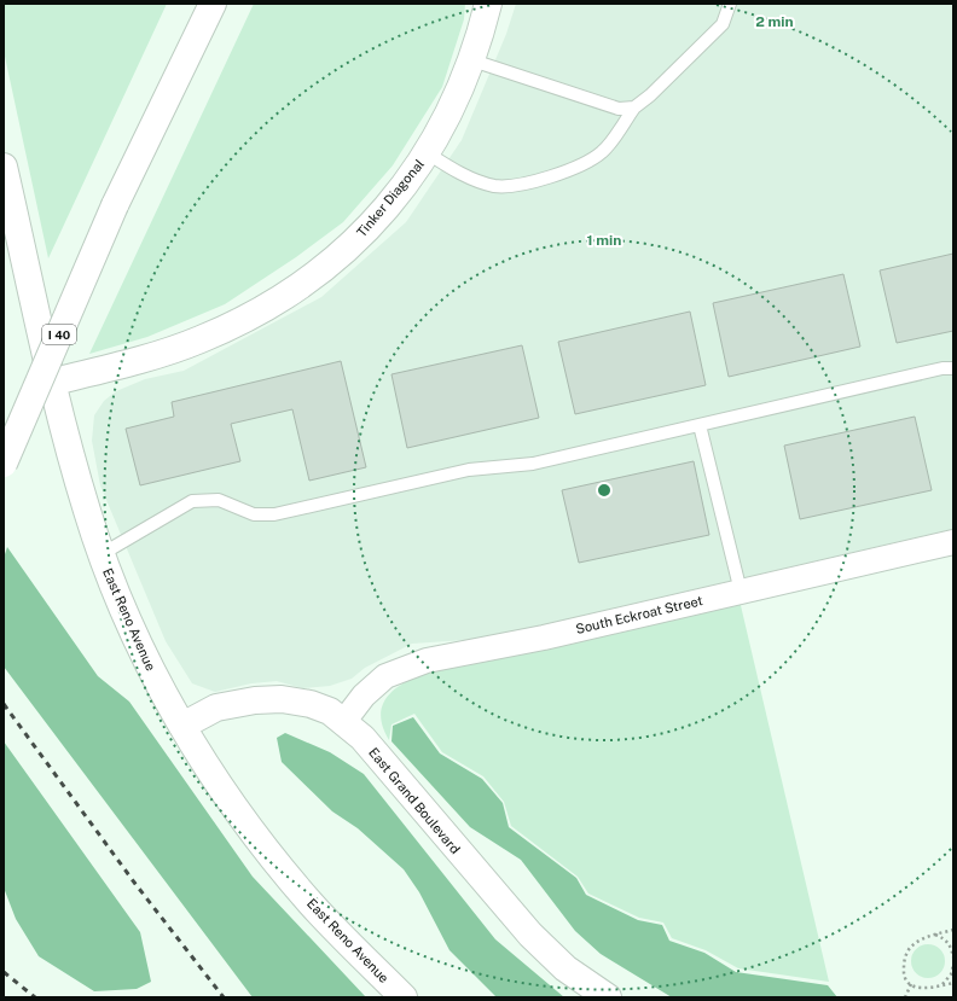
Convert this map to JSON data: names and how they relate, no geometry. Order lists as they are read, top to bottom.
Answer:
{
  "streets": {
    "main road": [
      "Tinker Diagonal",
      "I 40",
      "East Reno Avenue",
      "East Grand Boulevard"
    ],
    "street": ["South Eckroat Street"]
  },
  "crossings": [
    ["Tinker Diagonal", "East Reno Avenue"],
    ["South Eckroat Street", "East Grand Boulevard"],
    ["East Reno Avenue", "East Grand Boulevard"]
  ],
  "rings": ["2 min", "1 min"]
}
